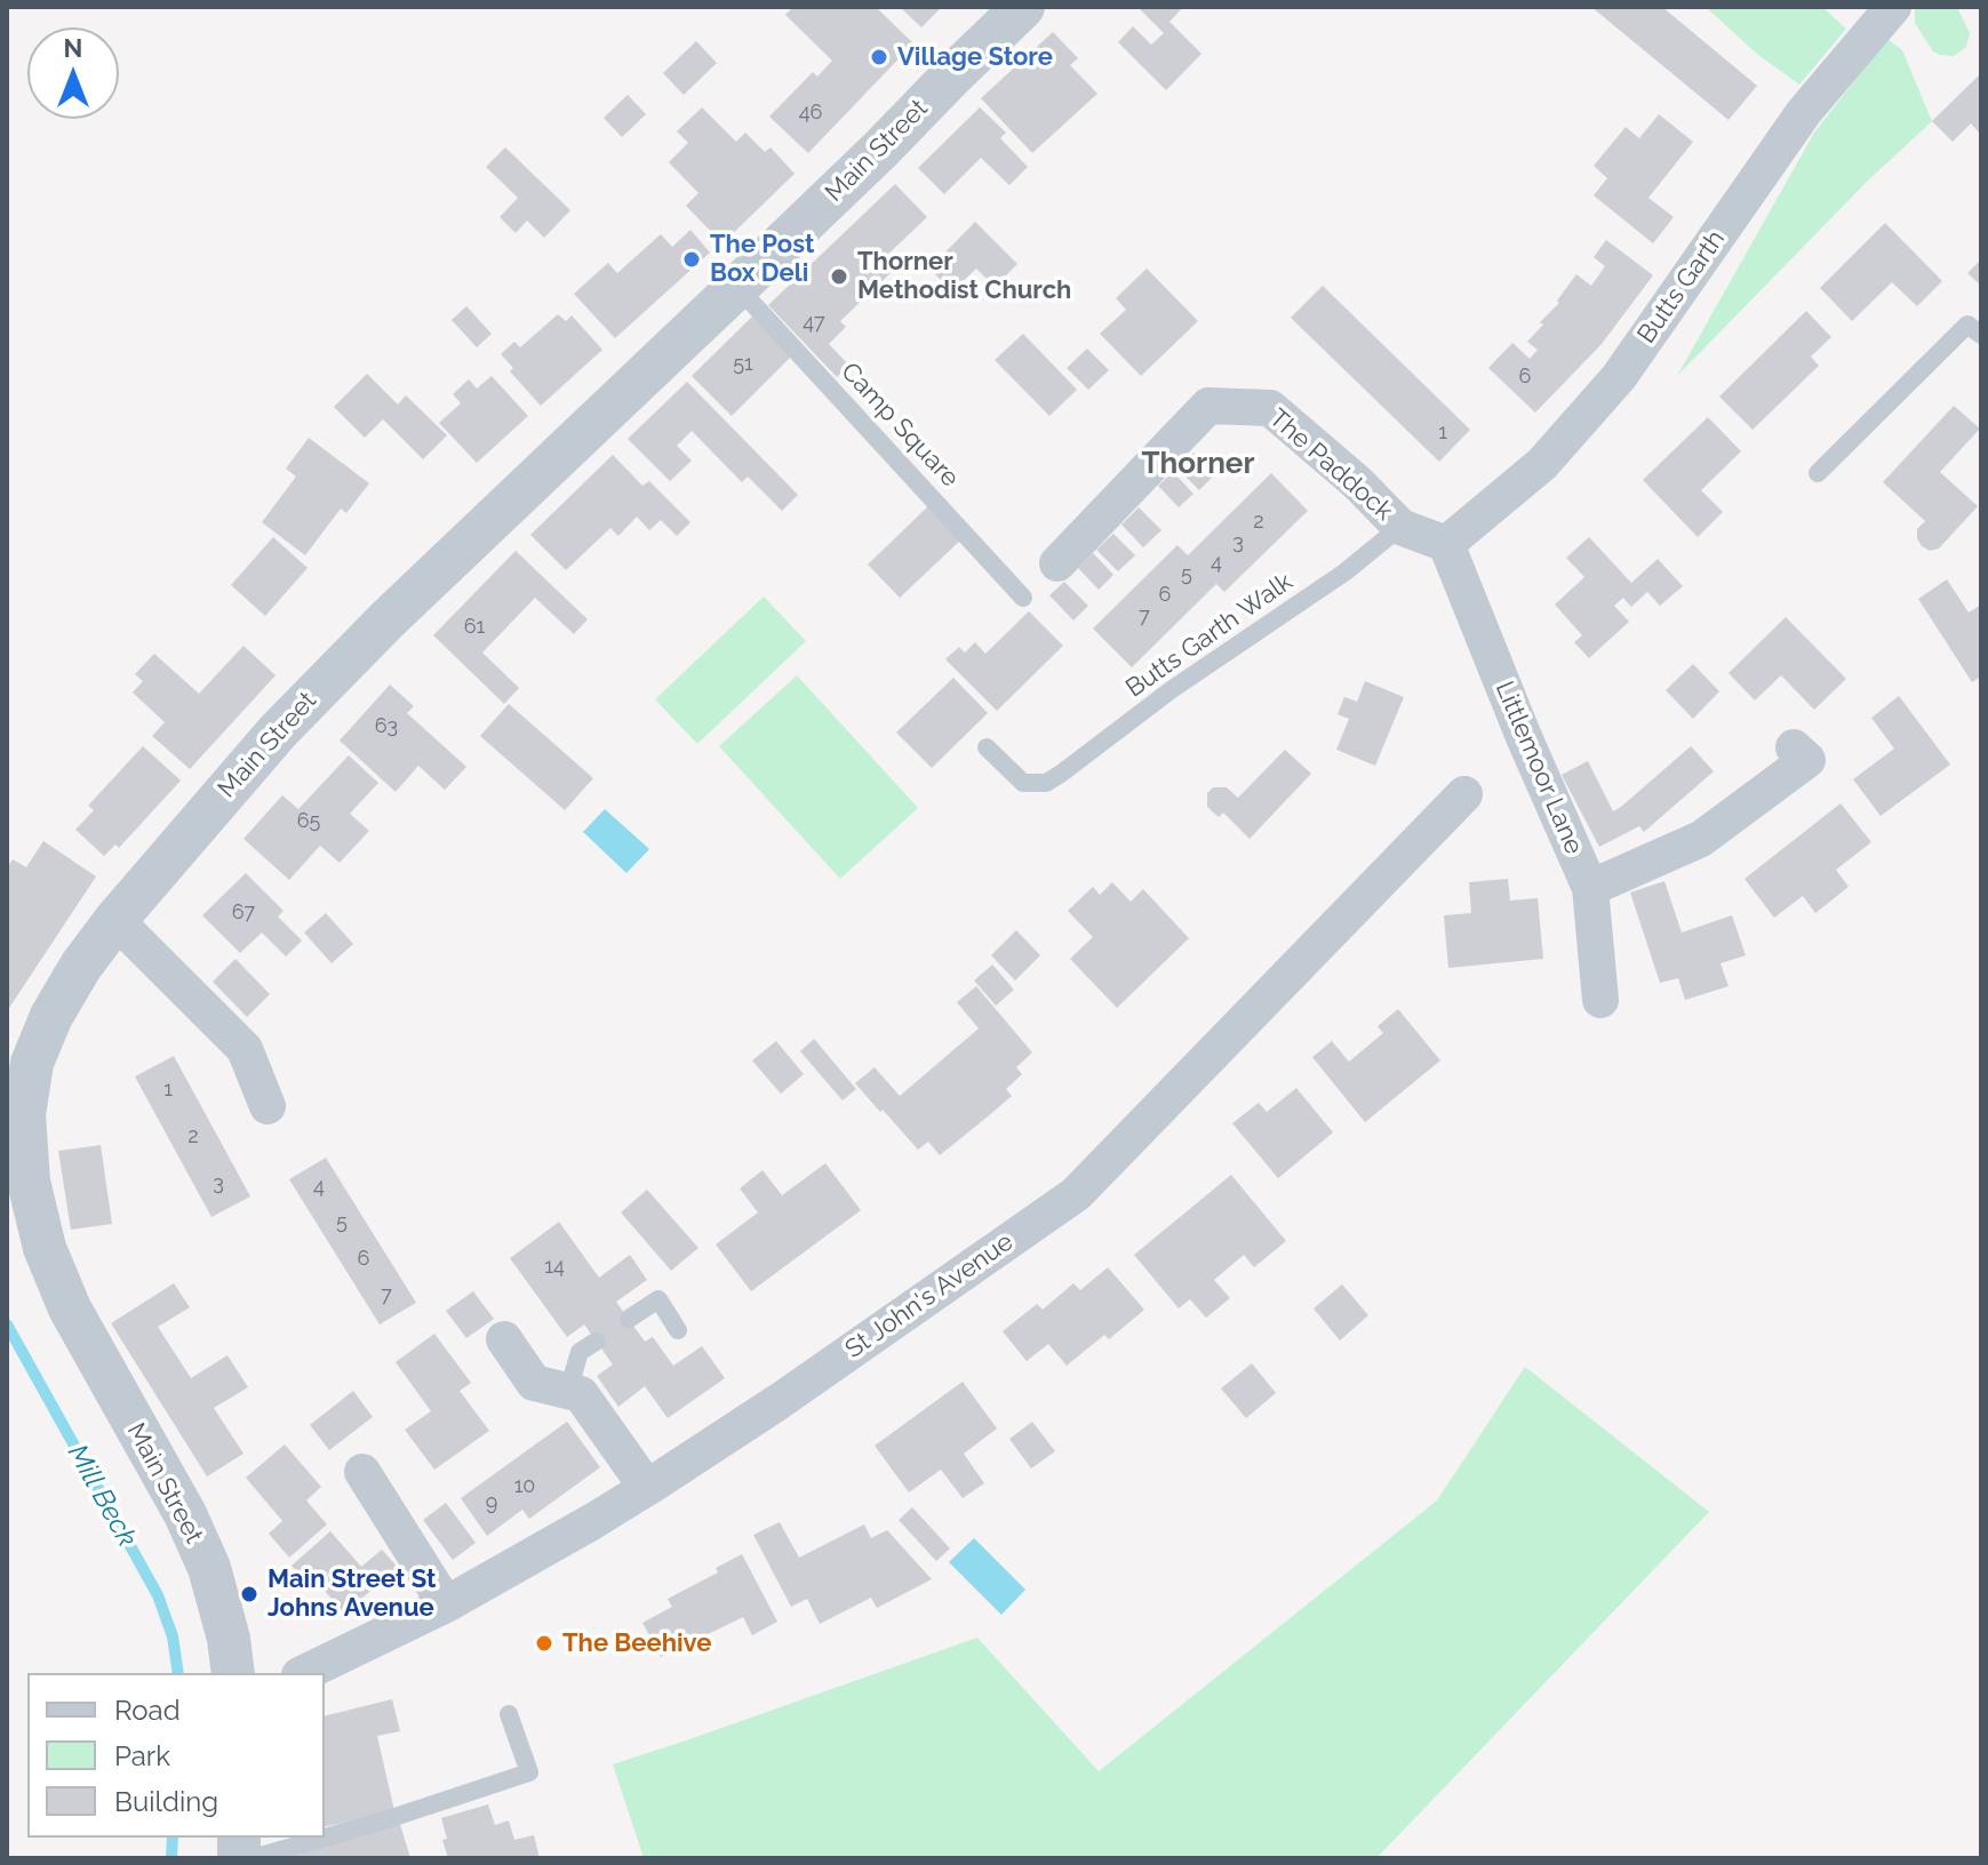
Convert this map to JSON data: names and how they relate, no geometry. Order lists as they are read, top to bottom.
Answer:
{
  "streets": {
    "street": [
      "Main Street",
      "Butts Garth",
      "The Paddock",
      "Littlemoor Lane",
      "St John's Avenue"
    ],
    "lane": ["Camp Square", "Butts Garth Walk"]
  },
  "crossings": [
    ["Main Street", "Camp Square"],
    ["Butts Garth", "The Paddock"],
    ["Butts Garth", "Littlemoor Lane"],
    ["The Paddock", "Butts Garth Walk"],
    ["The Paddock", "Littlemoor Lane"]
  ],
  "districts": ["Thorner"],
  "water": ["Mill Beck"],
  "places": [
    "Village Store",
    "The Post Box Deli",
    "Thorner Methodist Church",
    "Main Street St Johns Avenue",
    "The Beehive"
  ],
  "house_numbers": [
    "46",
    "47",
    "51",
    "6",
    "1",
    "2",
    "3",
    "4",
    "5",
    "6",
    "7",
    "61",
    "63",
    "65",
    "67",
    "1",
    "2",
    "3",
    "4",
    "5",
    "6",
    "14",
    "7",
    "10",
    "9"
  ],
  "legend": ["Road", "Park", "Building"],
  "north": "top"
}
